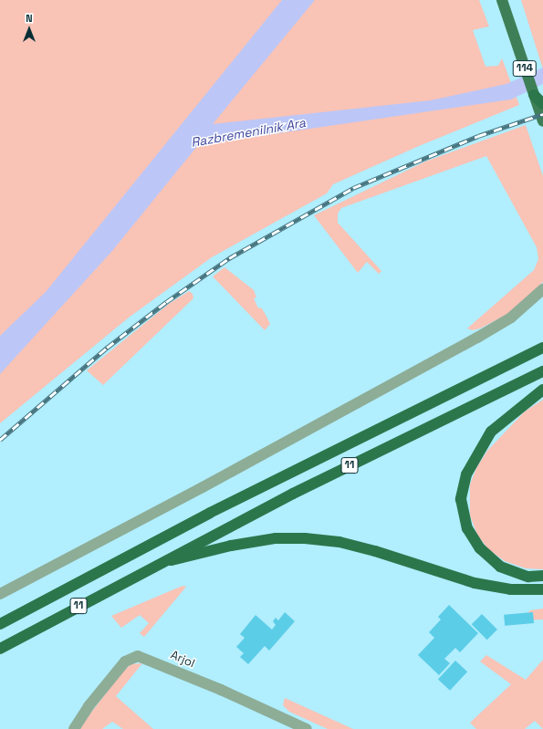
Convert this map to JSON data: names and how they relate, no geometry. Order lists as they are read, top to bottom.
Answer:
{
  "streets": {
    "highway": ["11"],
    "main road": ["114"],
    "street": ["Arjol"]
  },
  "water": ["Razbremenilnik Ara"],
  "north": "top"
}
